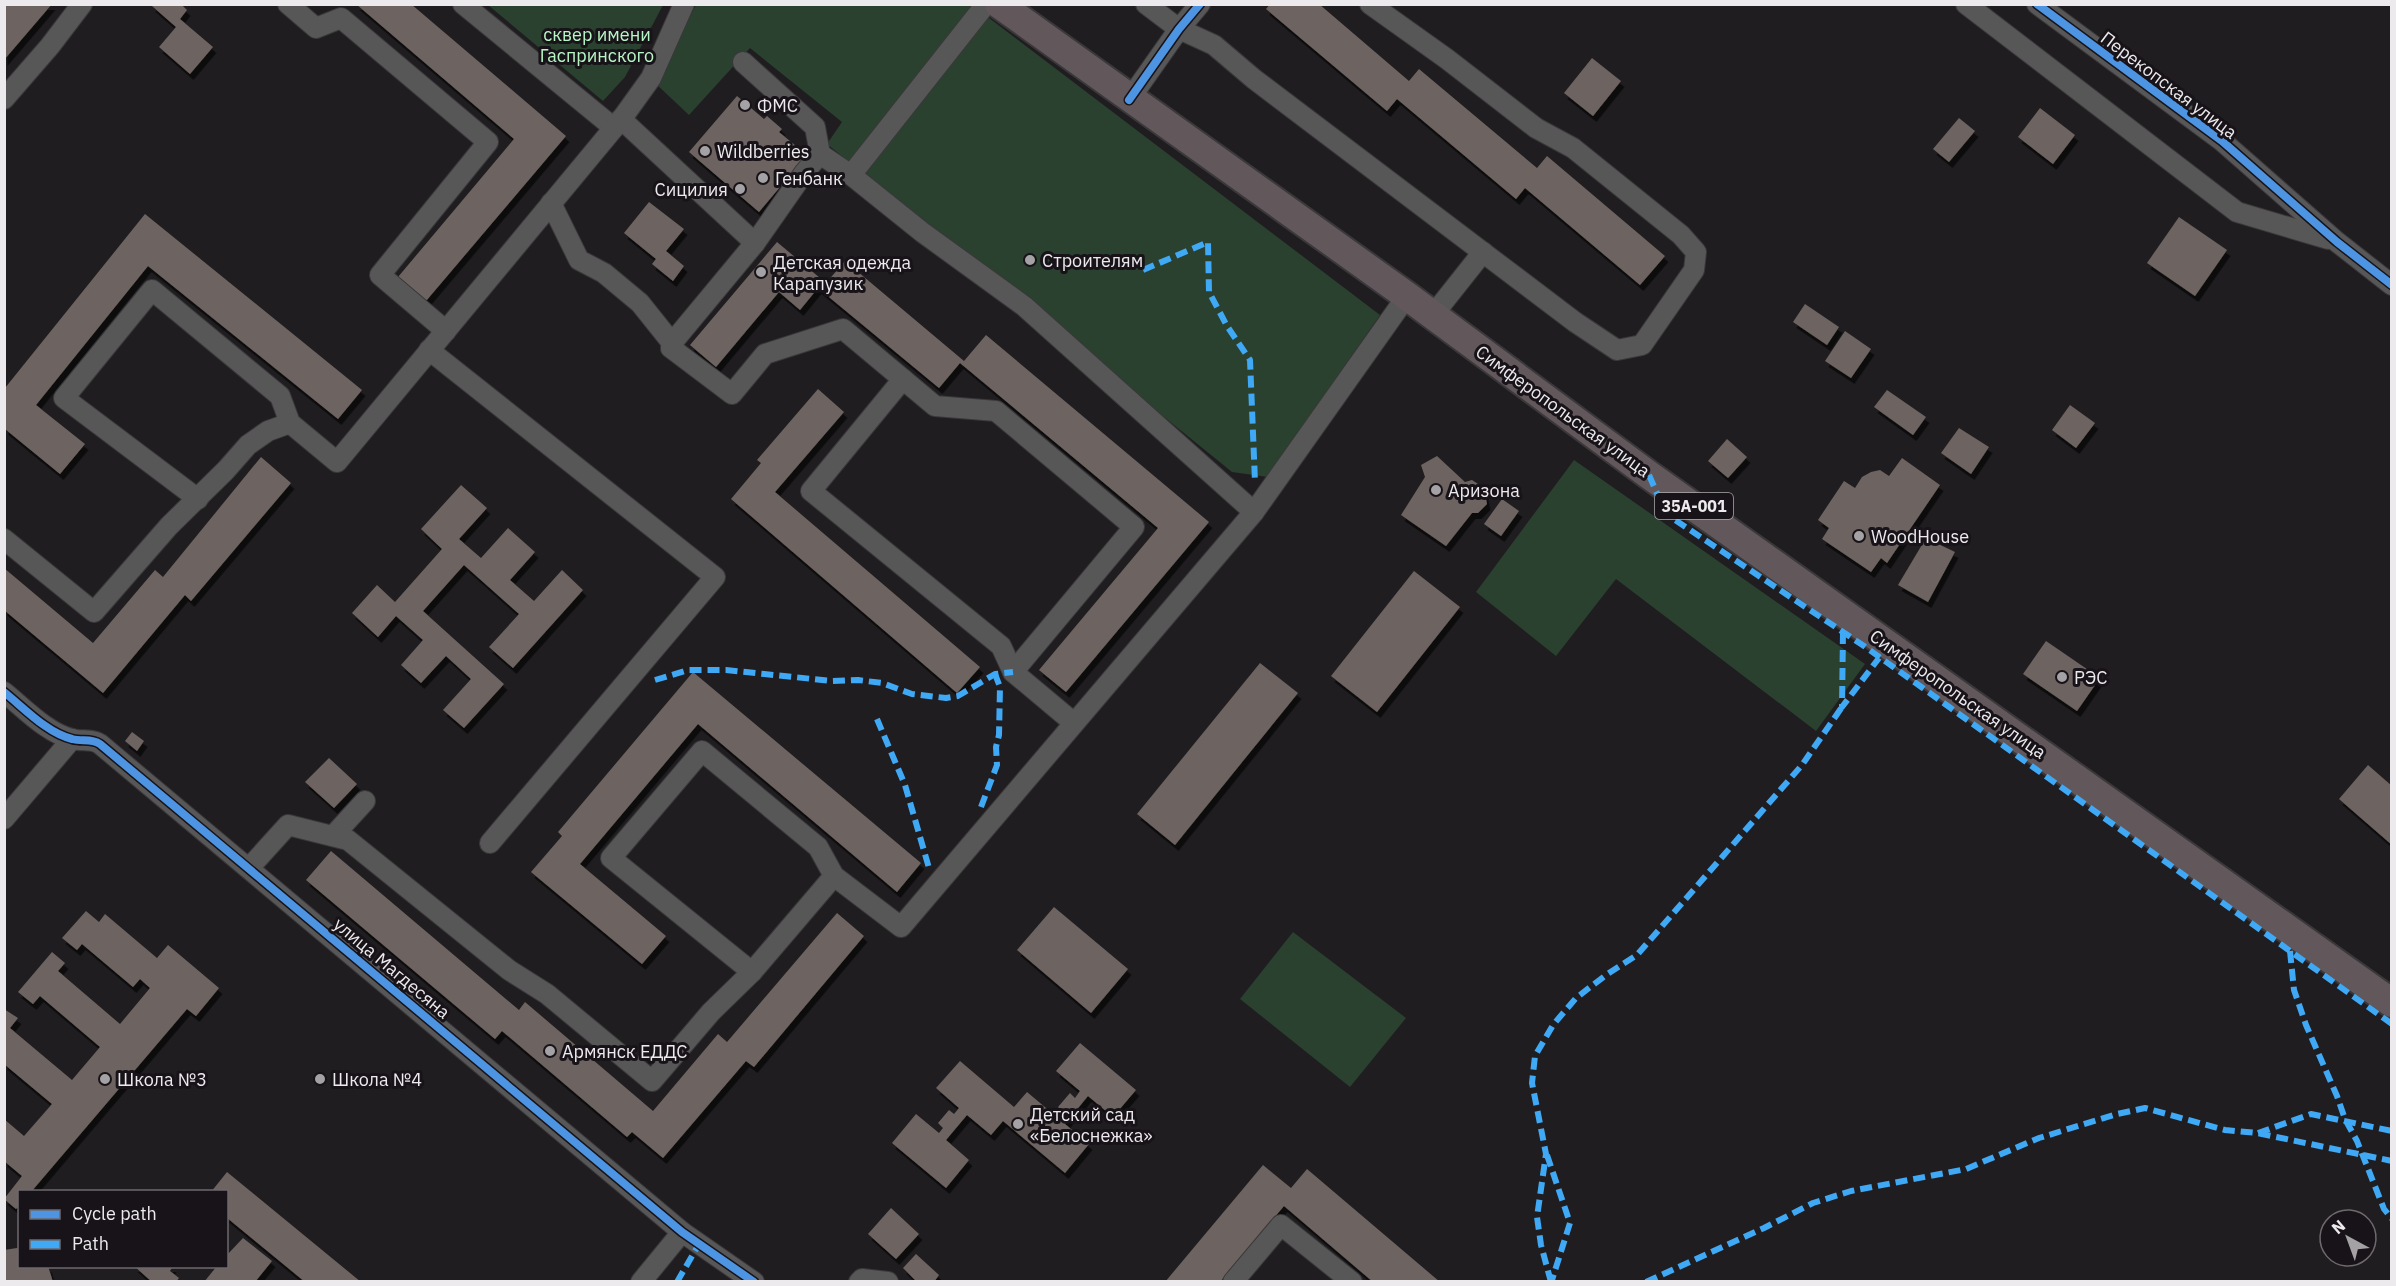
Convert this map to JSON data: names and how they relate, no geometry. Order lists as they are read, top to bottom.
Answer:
{
  "streets": {
    "highway": ["Симферопольская улица", "35А-001"],
    "street": ["Перекопская улица", "улица Магдесяна"]
  },
  "parks": ["сквер имени Гаспринского"],
  "places": [
    "ФМС",
    "Wildberries",
    "Генбанк",
    "Сицилия",
    "Строителям",
    "Детская одежда Карапузик",
    "Аризона",
    "WoodHouse",
    "РЭС",
    "Армянск ЕДДС",
    "Школа №3",
    "Школа №4",
    "Детский сад «Белоснежка»"
  ],
  "legend": ["Cycle path", "Path"],
  "north": "top left"
}
